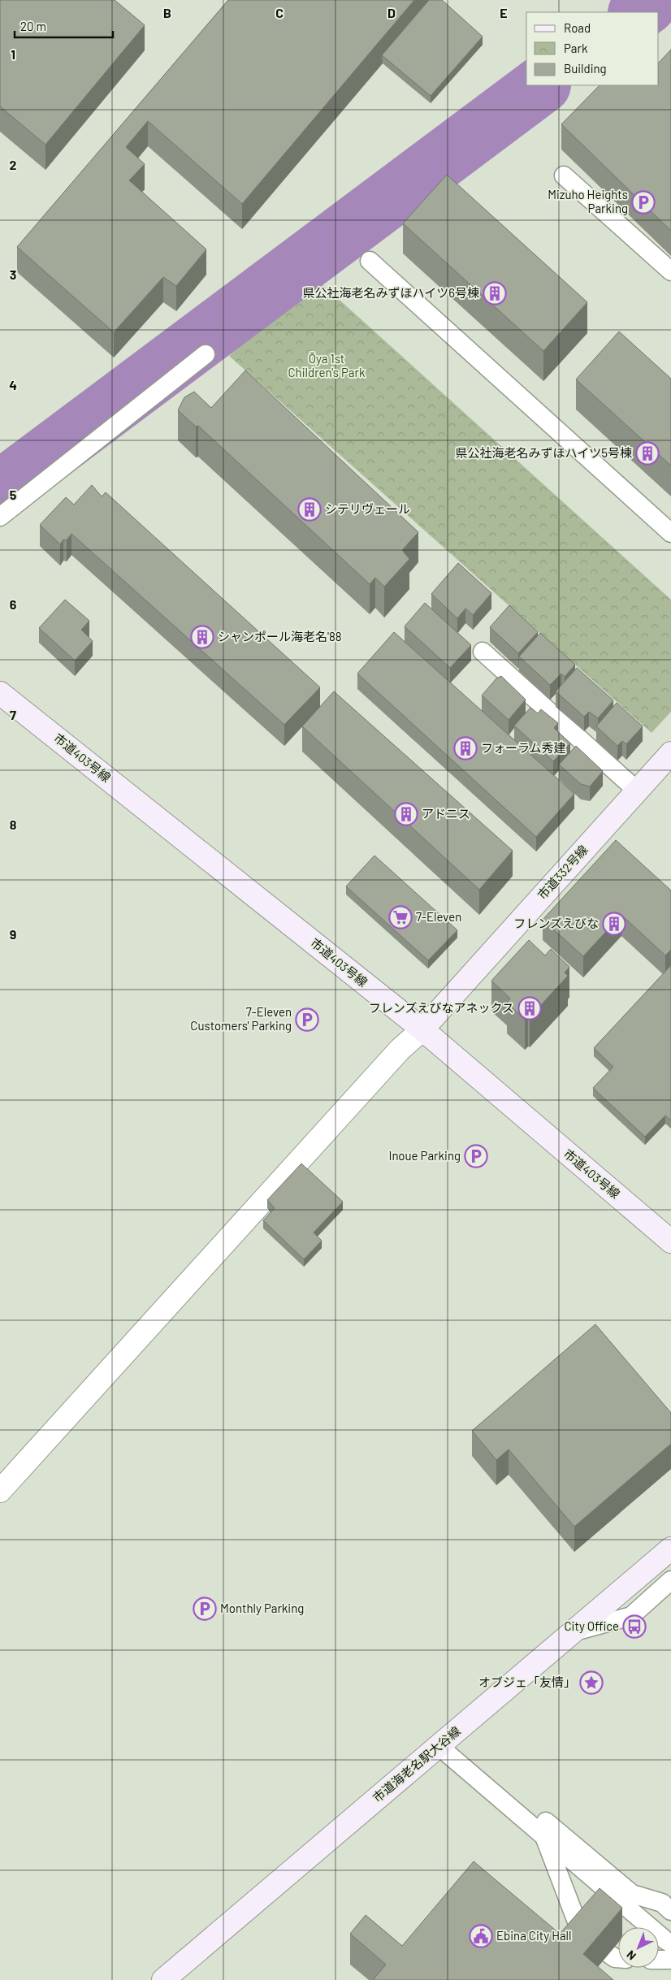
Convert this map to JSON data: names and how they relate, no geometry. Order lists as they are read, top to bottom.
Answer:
{
  "streets": {
    "street": ["市道403号線", "市道332号線", "市道海老名駅大谷線"]
  },
  "crossings": [
    ["市道403号線", "市道332号線"]
  ],
  "parks": ["Ōya 1st Children's Park"],
  "places": {
    "parking": [
      "Mizuho Heights Parking",
      "7-Eleven Customers' Parking",
      "Inoue Parking",
      "Monthly Parking"
    ],
    "building": [
      "県公社海老名みずほハイツ6号棟",
      "県公社海老名みずほハイツ5号棟",
      "シテリヴェール",
      "シャンポール海老名'88",
      "フォーラム秀建",
      "アドニス",
      "フレンズえびな",
      "フレンズえびなアネックス"
    ],
    "supermarket": ["7-Eleven"],
    "bus stop": ["City Office"],
    "place": ["オブジェ「友情」"],
    "public building": ["Ebina City Hall"]
  },
  "legend": ["Road", "Park", "Building"],
  "scale_bar": "20 m",
  "north": "bottom left",
  "grid": {
    "columns": [
      "B",
      "C",
      "D",
      "E"
    ],
    "rows": [
      "1",
      "2",
      "3",
      "4",
      "5",
      "6",
      "7",
      "8",
      "9"
    ]
  }
}
